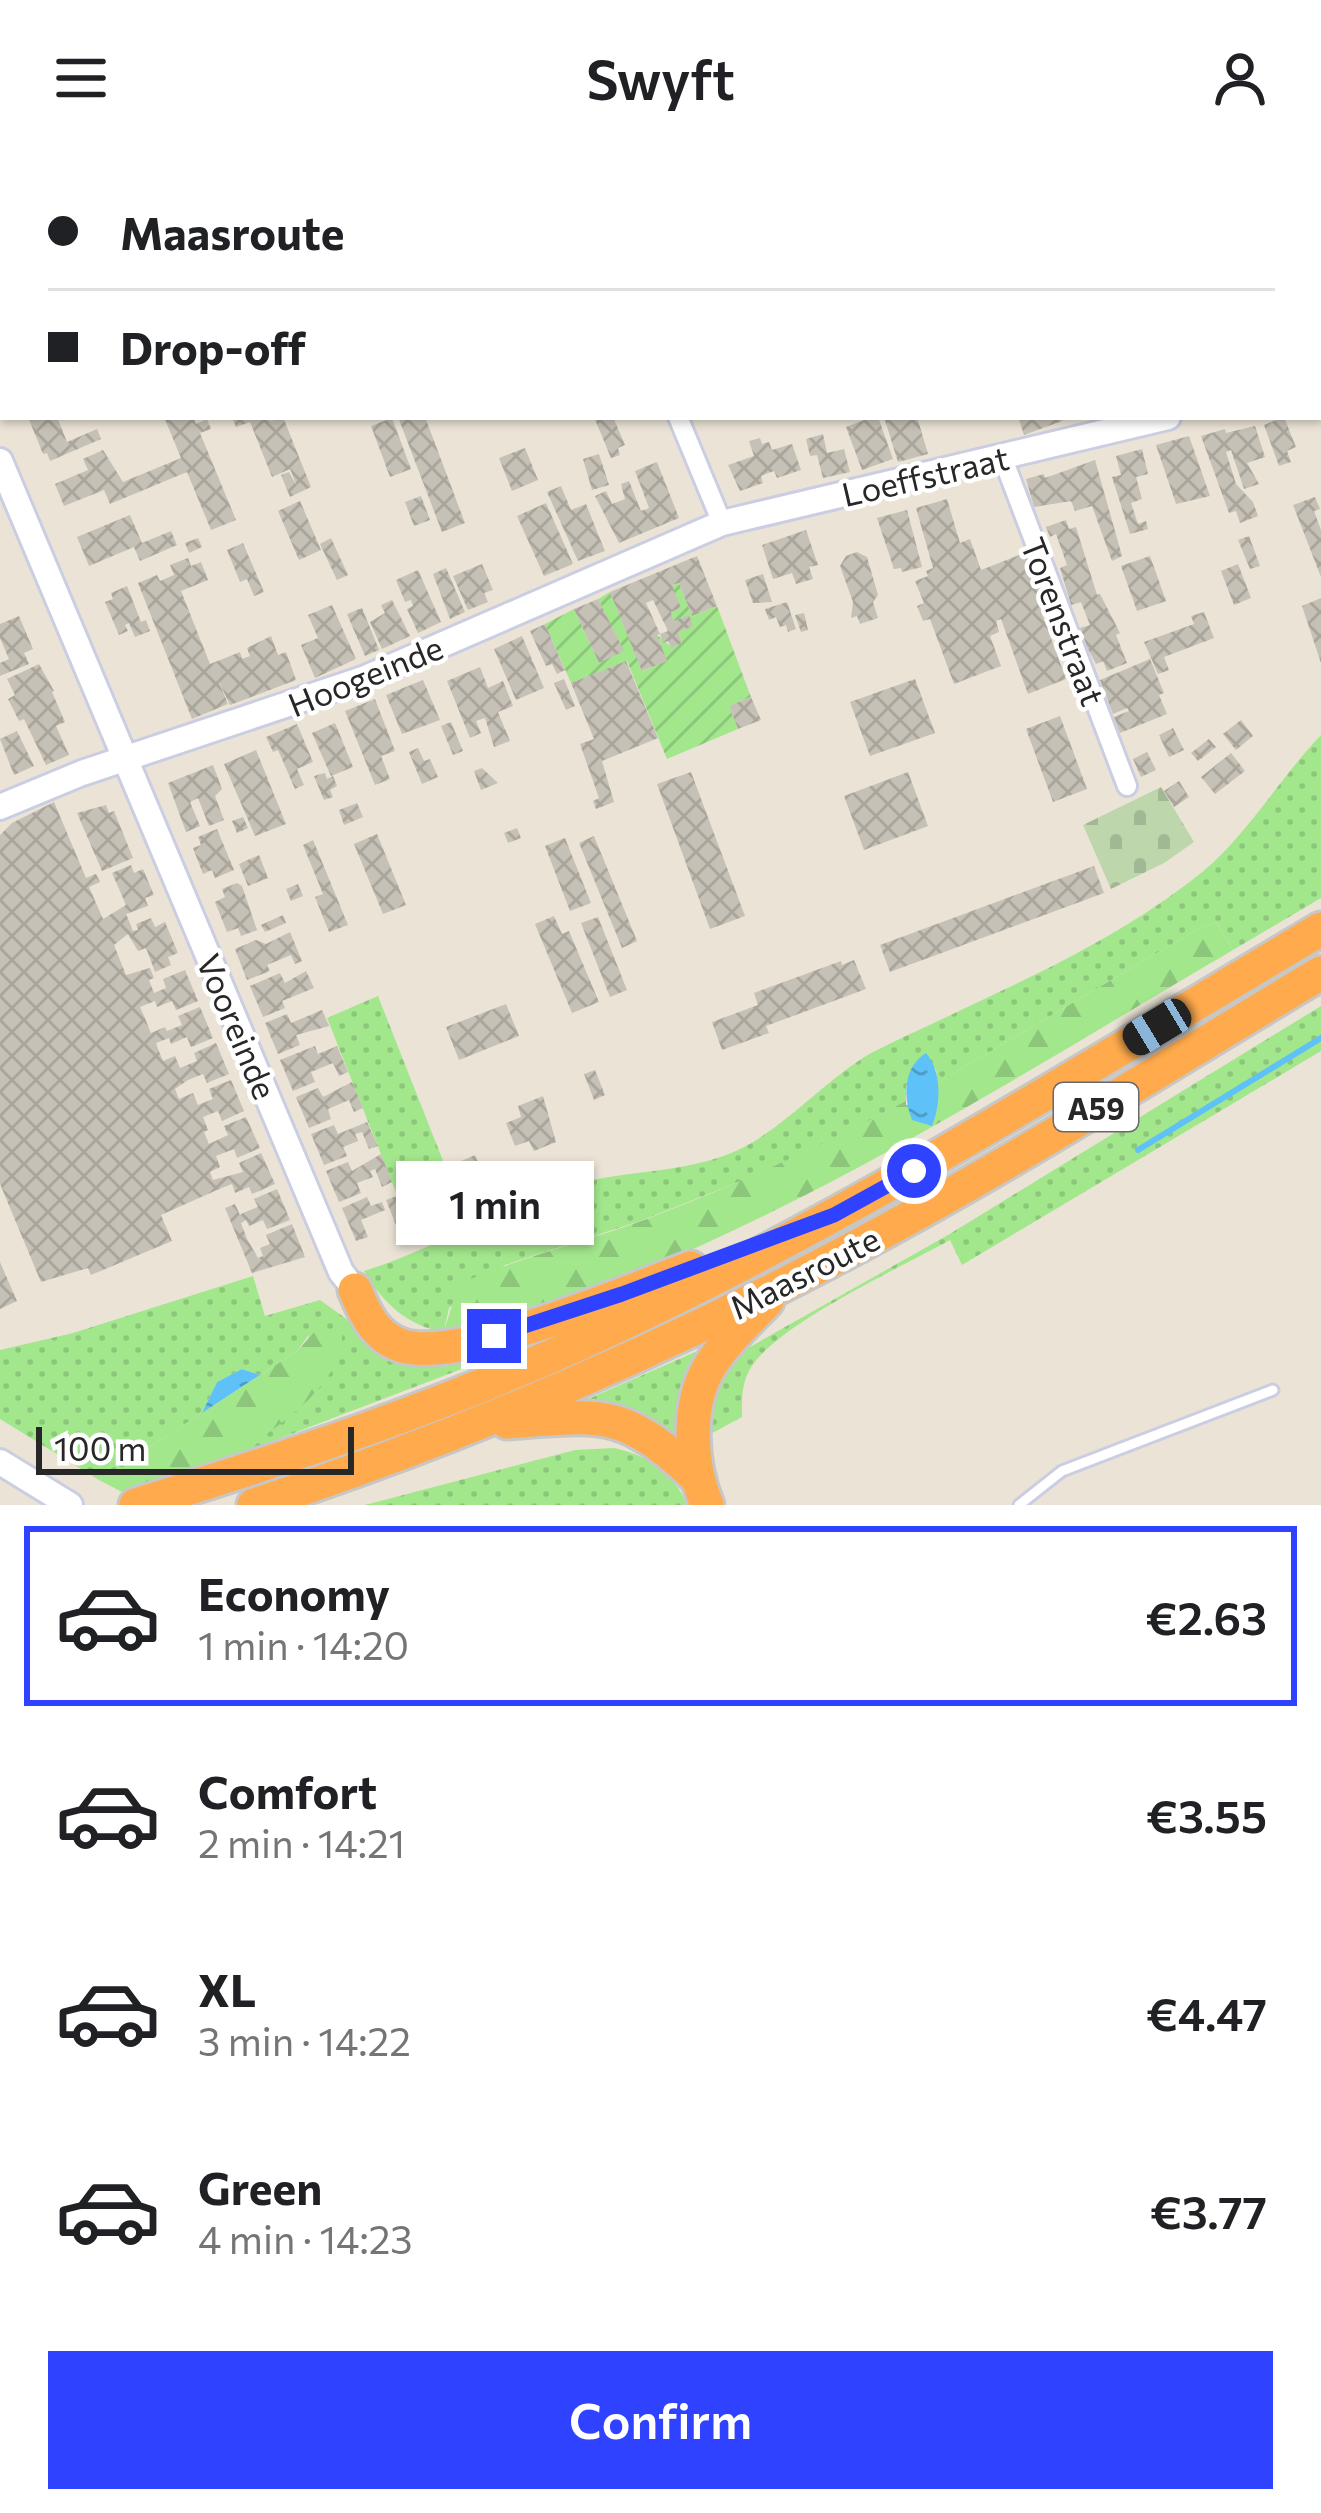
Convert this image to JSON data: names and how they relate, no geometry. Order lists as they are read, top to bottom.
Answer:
{
  "streets": {
    "highway": ["A59", "Maasroute"],
    "main road": ["Loeffstraat", "Hoogeinde", "Vooreinde"],
    "street": ["Torenstraat"]
  },
  "crossings": [
    ["Loeffstraat", "Torenstraat"],
    ["Loeffstraat", "Hoogeinde"],
    ["Hoogeinde", "Vooreinde"],
    ["Vooreinde", "A59"],
    ["A59", "Maasroute"]
  ],
  "scale_bar": "100 m",
  "page": {
    "header": "Swyft",
    "banner": ["Maasroute", "Drop-off"],
    "bubble": "1 min",
    "scale": "100 m",
    "list": [
      {
        "name": "Economy",
        "note": "1 min · 14:20",
        "value": "€2.63"
      },
      {
        "name": "Comfort",
        "note": "2 min · 14:21",
        "value": "€3.55"
      },
      {
        "name": "XL",
        "note": "3 min · 14:22",
        "value": "€4.47"
      },
      {
        "name": "Green",
        "note": "4 min · 14:23",
        "value": "€3.77"
      }
    ],
    "buttons": "Confirm"
  }
}
